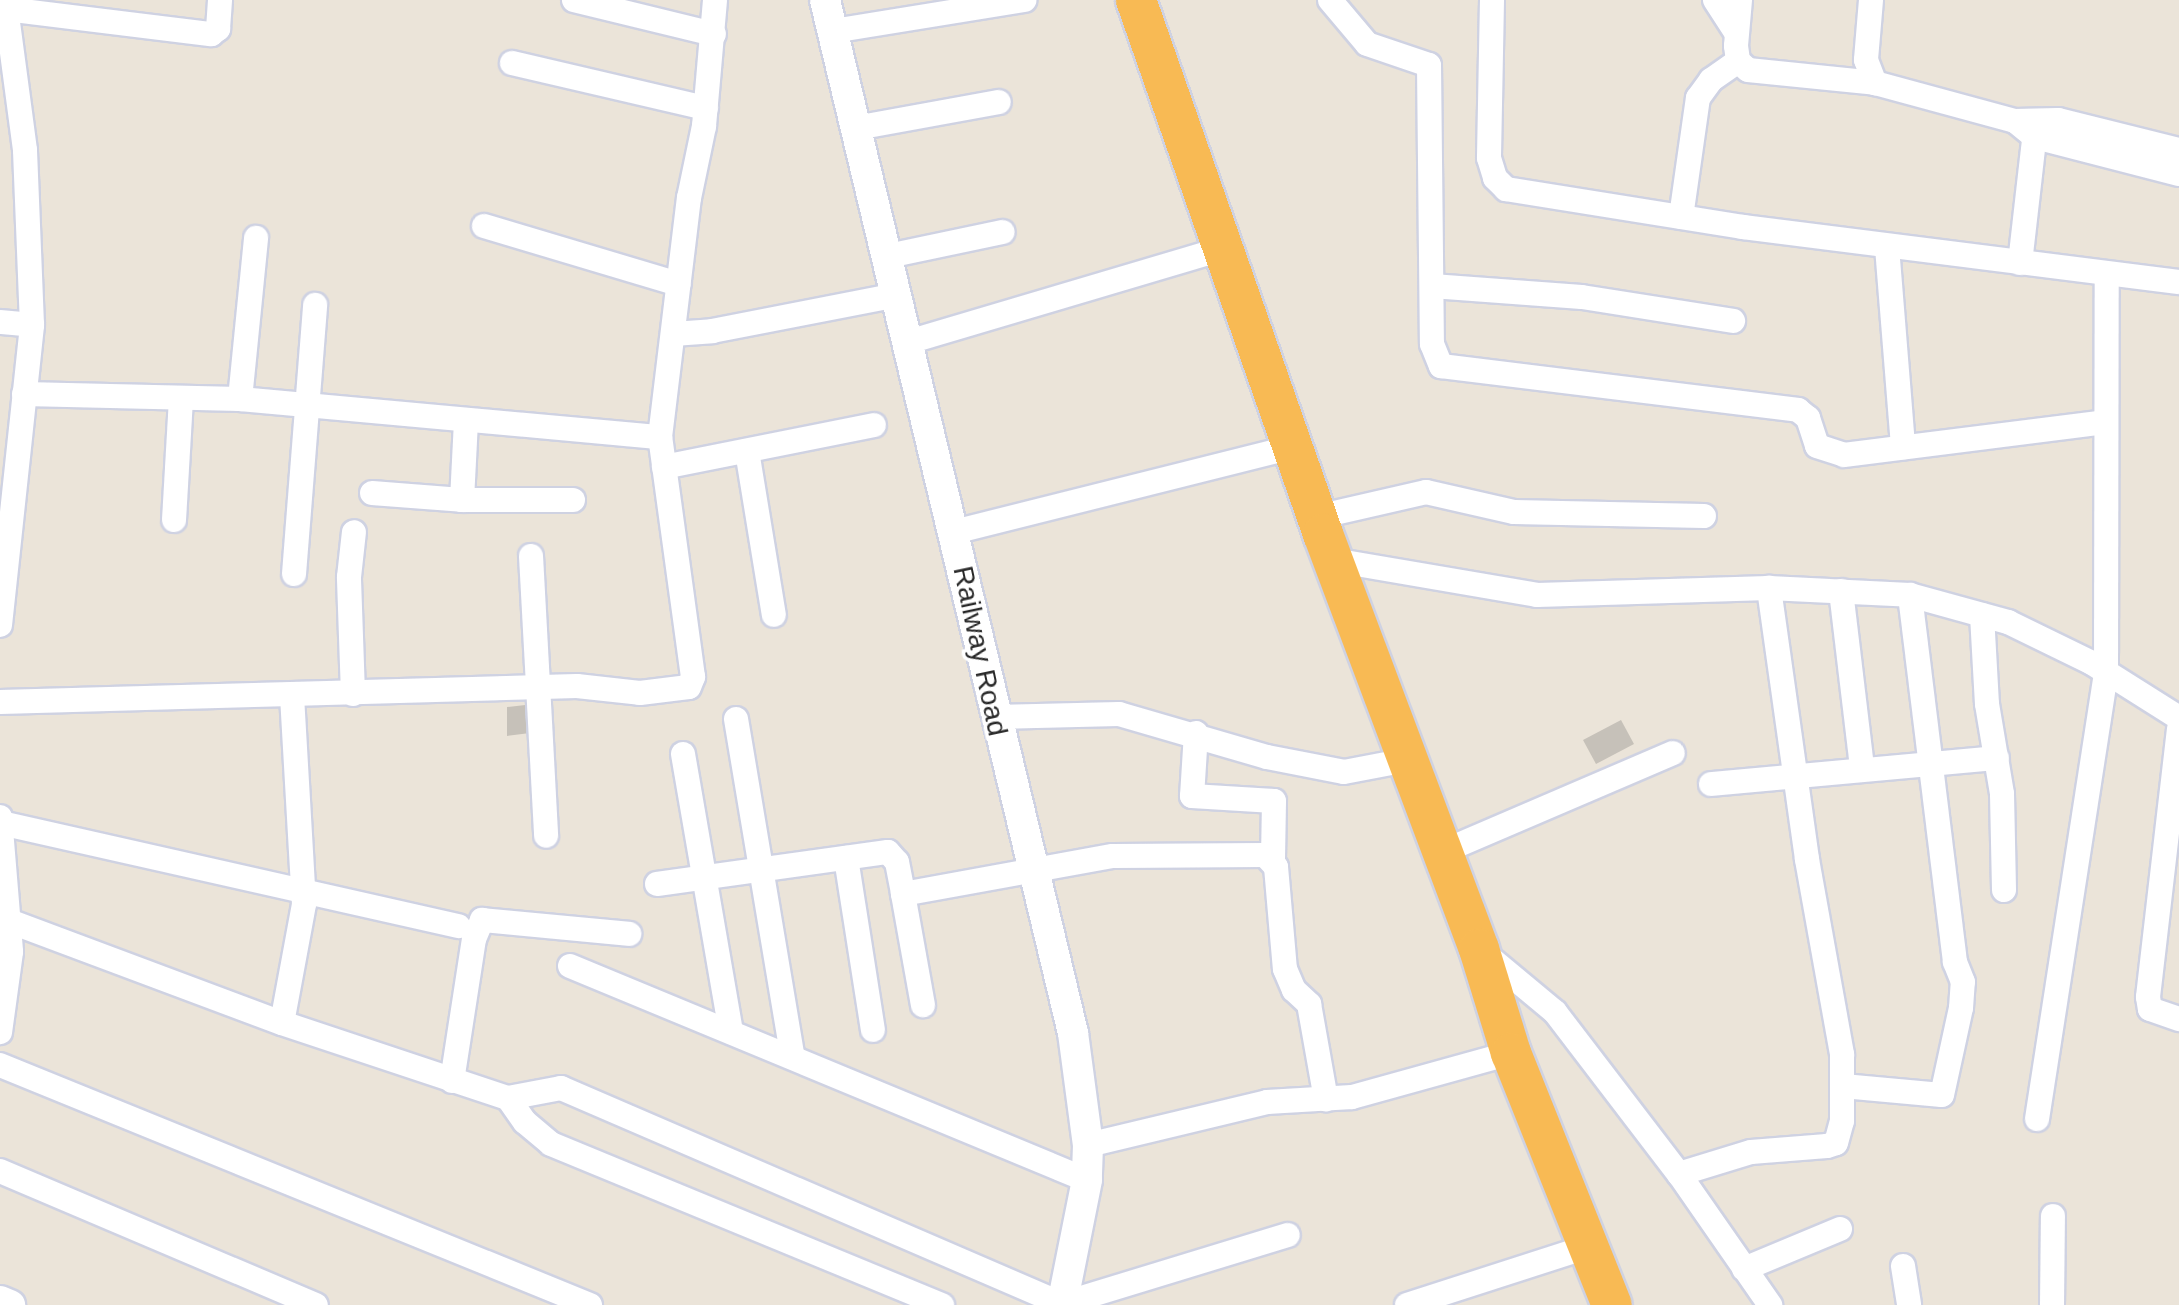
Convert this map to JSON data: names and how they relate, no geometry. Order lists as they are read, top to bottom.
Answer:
{
  "streets": {
    "street": ["Railway Road"]
  }
}
